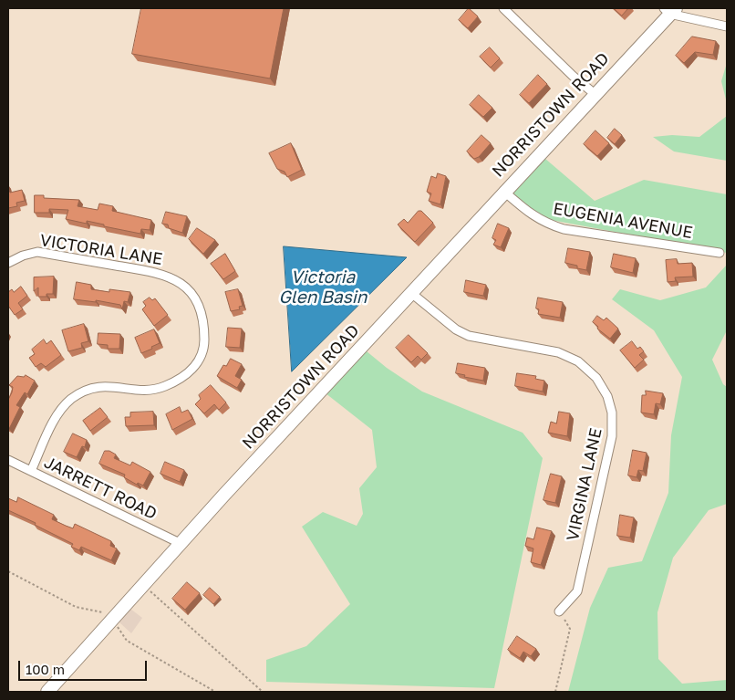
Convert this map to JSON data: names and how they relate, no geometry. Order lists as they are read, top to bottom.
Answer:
{
  "streets": {
    "main road": ["NORRISTOWN ROAD"],
    "street": [
      "EUGENIA AVENUE",
      "VICTORIA LANE",
      "VIRGINA LANE",
      "JARRETT ROAD"
    ]
  },
  "crossings": [
    ["NORRISTOWN ROAD", "EUGENIA AVENUE"],
    ["NORRISTOWN ROAD", "VIRGINA LANE"],
    ["NORRISTOWN ROAD", "JARRETT ROAD"],
    ["VICTORIA LANE", "JARRETT ROAD"]
  ],
  "water": ["Victoria Glen Basin"],
  "scale_bar": "100 m"
}
